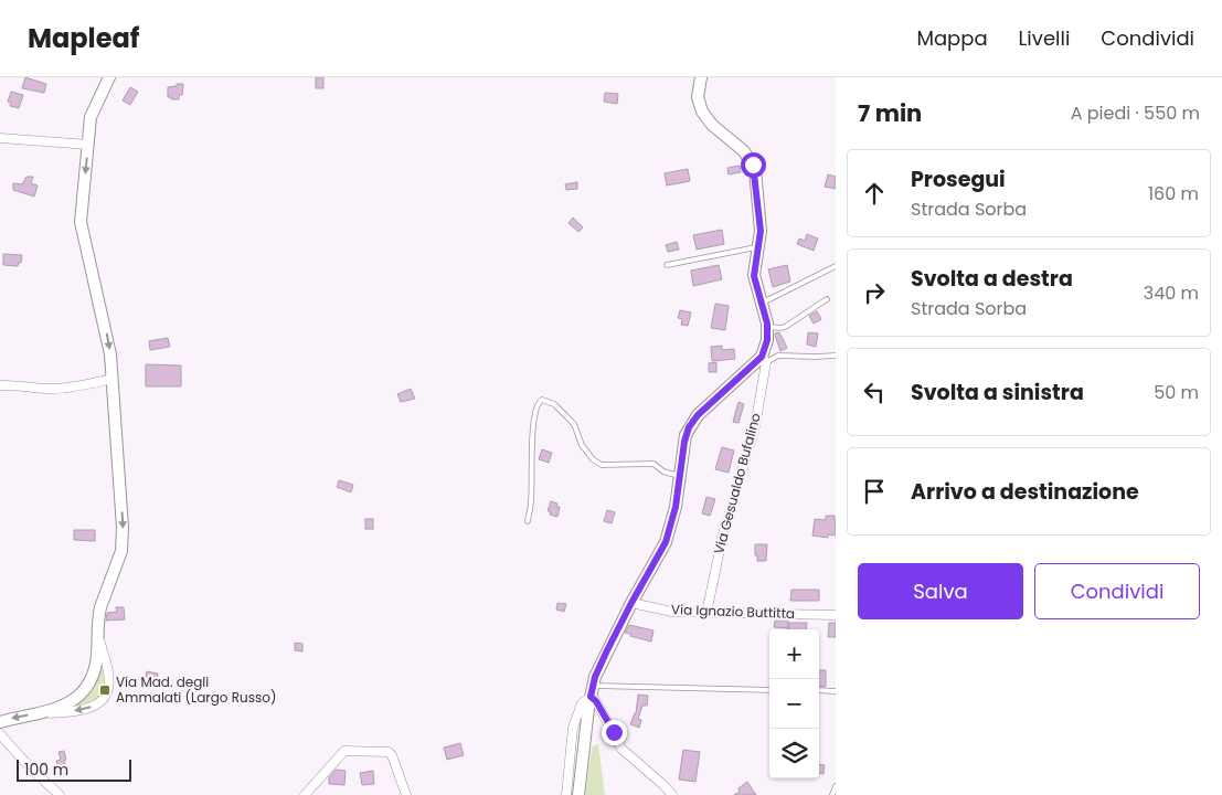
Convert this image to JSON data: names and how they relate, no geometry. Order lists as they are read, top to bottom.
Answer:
{
  "streets": {
    "street": ["Via Gesualdo Bufalino", "Via Ignazio Buttitta"]
  },
  "crossings": [
    ["Via Gesualdo Bufalino", "Via Ignazio Buttitta"]
  ],
  "places": {
    "transit": ["Via Mad. degli Ammalati (Largo Russo)"]
  },
  "scale_bar": "100 m",
  "page": {
    "header": "Mapleaf",
    "nav": ["Mappa", "Livelli", "Condividi"],
    "heading": ["7 min", "A piedi · 550 m"],
    "list": [
      ["Prosegui", "Strada Sorba", "160 m"],
      ["Svolta a destra", "Strada Sorba", "340 m"],
      ["Svolta a sinistra", "50 m"],
      "Arrivo a destinazione"
    ],
    "buttons": ["Salva", "Condividi"],
    "map_buttons": ["+", "−"],
    "scale": "100 m"
  }
}
